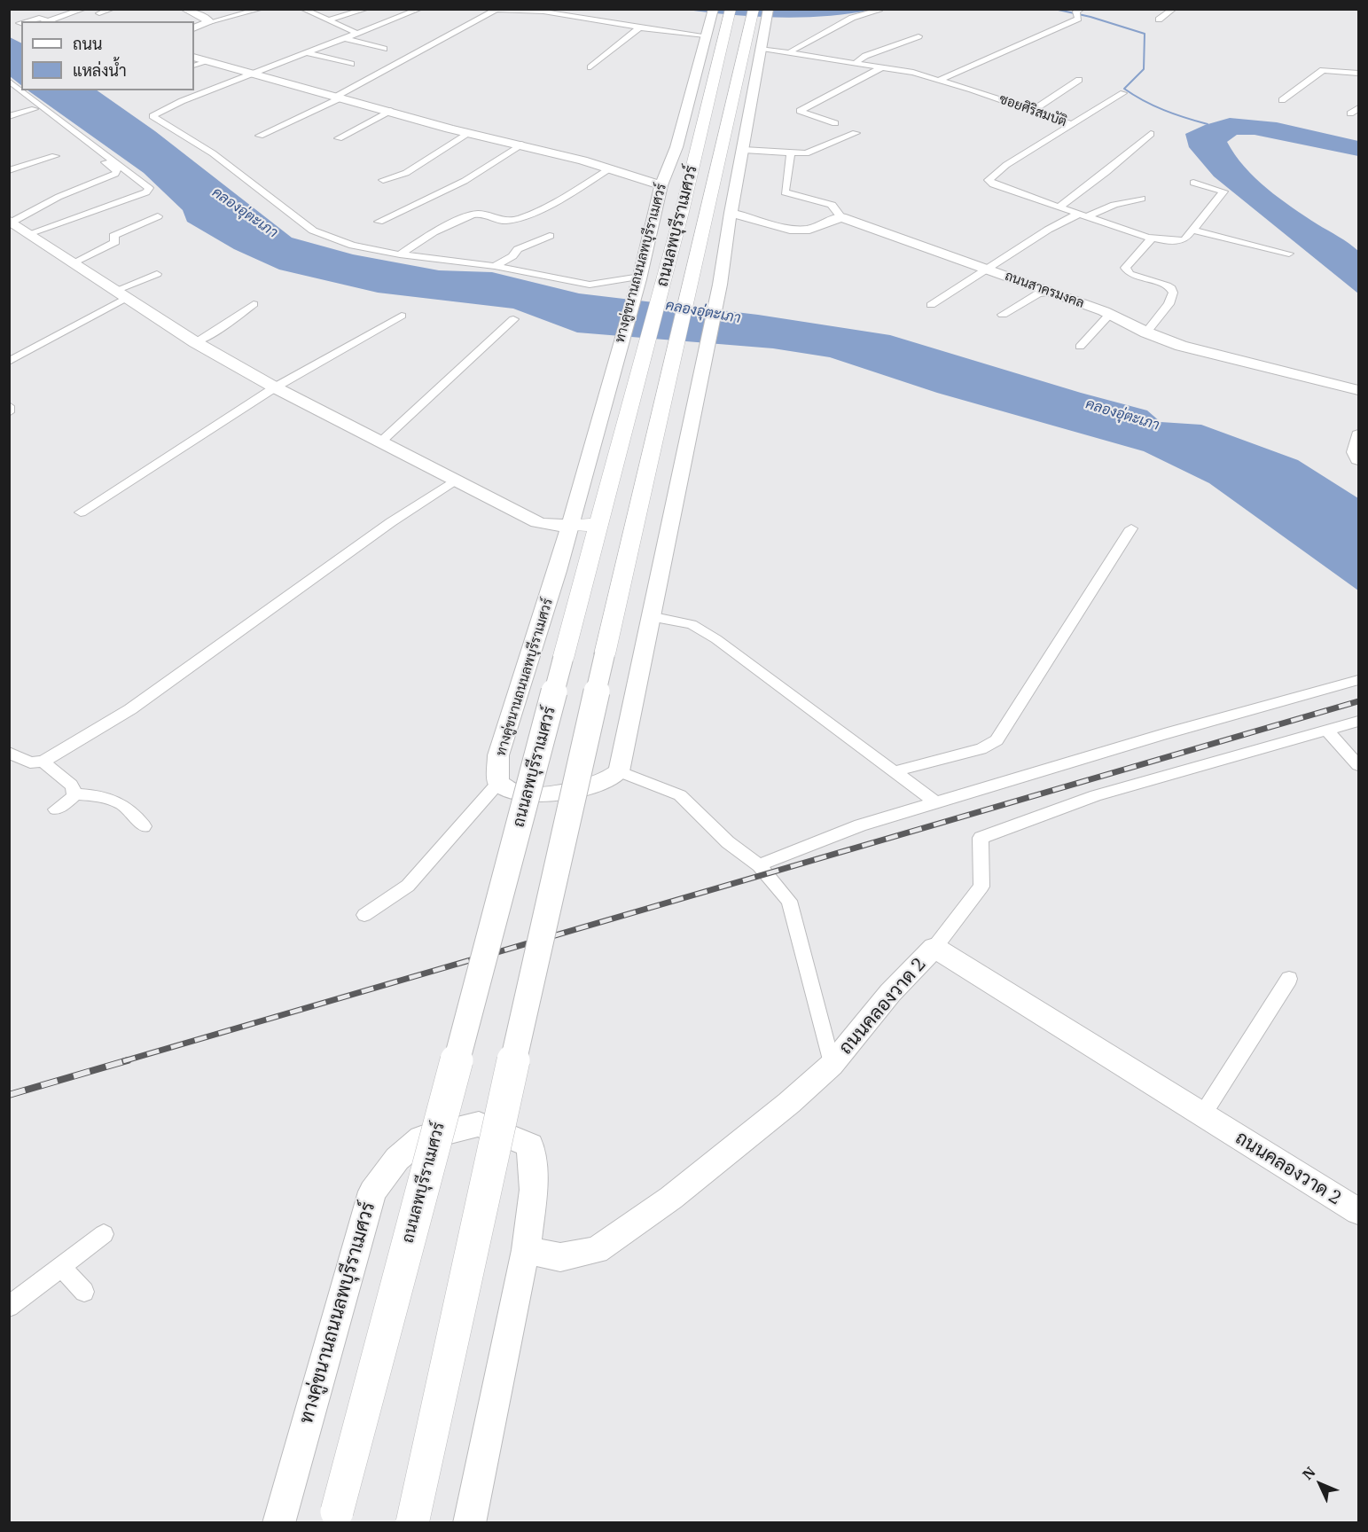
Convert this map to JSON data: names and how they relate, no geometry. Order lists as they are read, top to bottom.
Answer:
{
  "streets": {
    "main road": [
      "ถนนลพบุรีราเมศวร์",
      "ทางคู่ขนานถนนลพบุรีราเมศวร์",
      "ถนนสาครมงคล",
      "ถนนคลองวาด 2"
    ],
    "street": ["ซอยศิริสมบัติ"]
  },
  "crossings": [
    ["ทางคู่ขนานถนนลพบุรีราเมศวร์", "ถนนคลองวาด 2"]
  ],
  "water": ["คลองอุ่ตะเภา"],
  "legend": ["ถนน", "แหล่งน้ำ"],
  "north": "top left"
}
